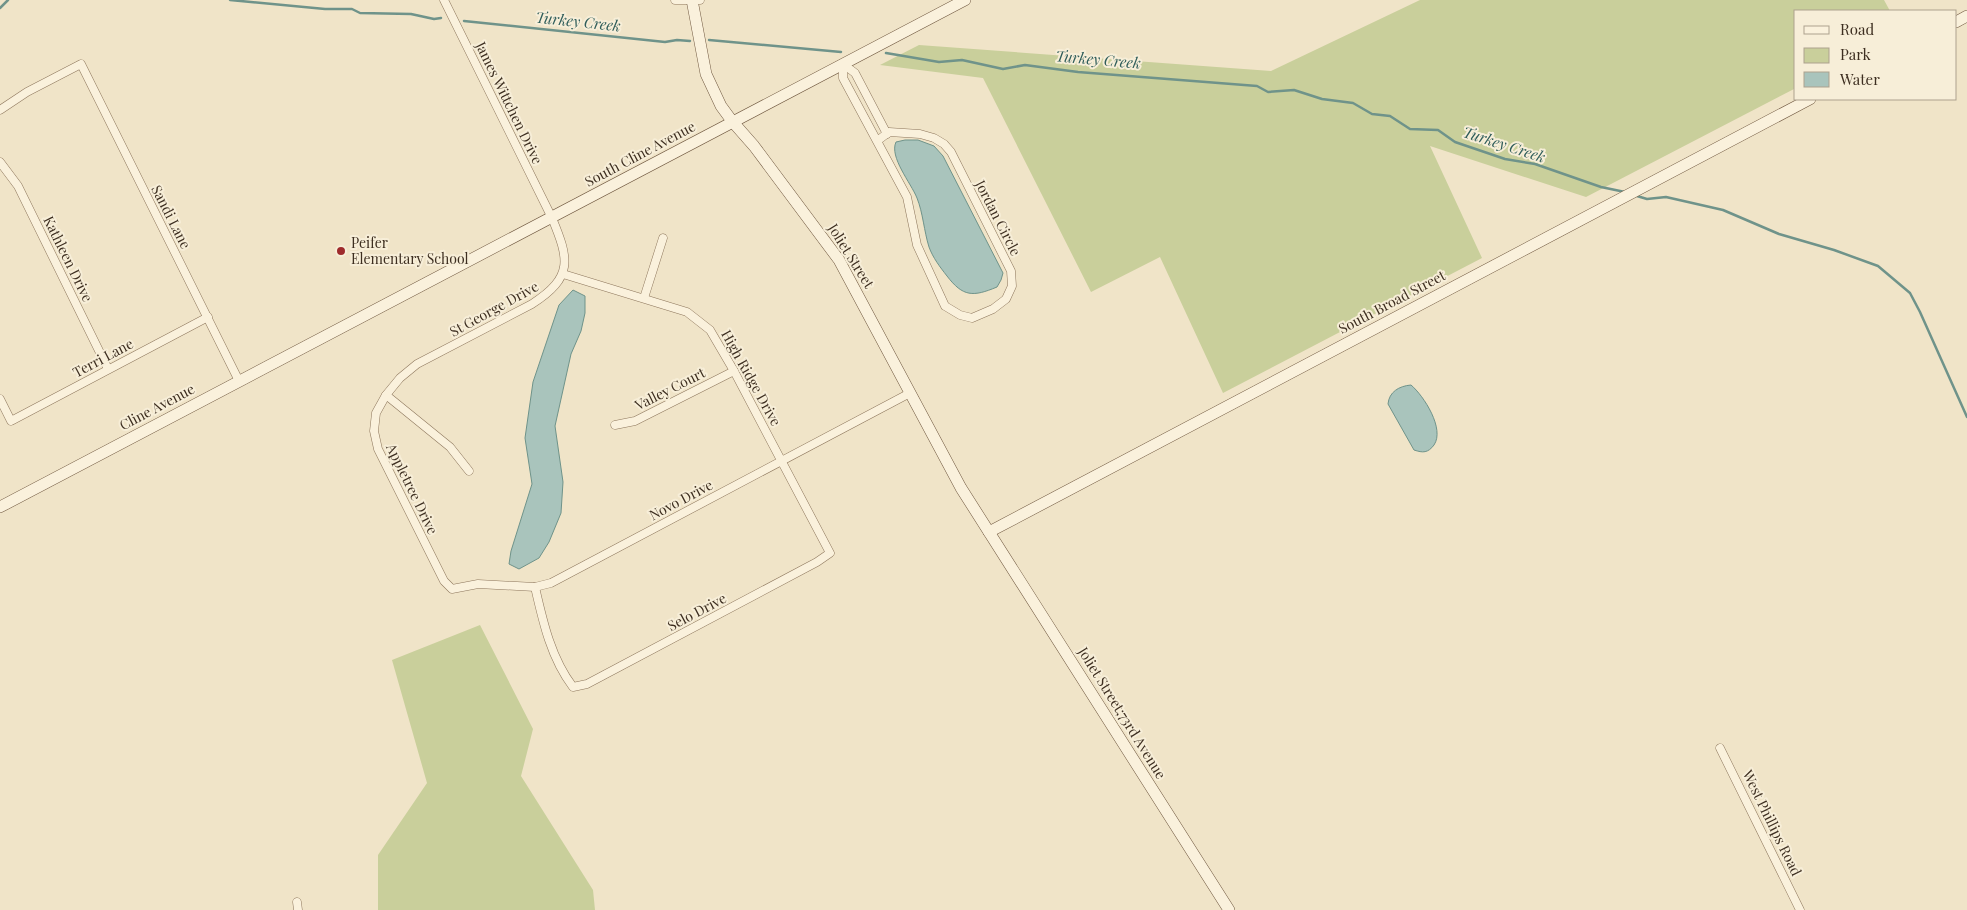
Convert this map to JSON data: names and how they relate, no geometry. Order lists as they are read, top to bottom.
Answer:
{
  "streets": {
    "street": [
      "James Wittchen Drive",
      "South Cline Avenue",
      "Sandi Lane",
      "Jordan Circle",
      "Joliet Street",
      "Kathleen Drive",
      "South Broad Street",
      "St George Drive",
      "Terri Lane",
      "High Ridge Drive",
      "Valley Court",
      "Cline Avenue",
      "Appletree Drive",
      "Novo Drive",
      "Selo Drive",
      "Joliet Street;73rd Avenue",
      "West Phillips Road"
    ]
  },
  "crossings": [
    ["James Wittchen Drive", "South Cline Avenue"],
    ["South Cline Avenue", "Jordan Circle"],
    ["South Cline Avenue", "Joliet Street"],
    ["South Cline Avenue", "Cline Avenue"],
    ["Sandi Lane", "Terri Lane"],
    ["Sandi Lane", "Cline Avenue"],
    ["Joliet Street", "South Broad Street"],
    ["Joliet Street", "Novo Drive"],
    ["Joliet Street", "Joliet Street;73rd Avenue"],
    ["Kathleen Drive", "Terri Lane"],
    ["South Broad Street", "Joliet Street;73rd Avenue"],
    ["St George Drive", "High Ridge Drive"],
    ["St George Drive", "Appletree Drive"],
    ["High Ridge Drive", "Valley Court"],
    ["High Ridge Drive", "Novo Drive"],
    ["High Ridge Drive", "Selo Drive"],
    ["Appletree Drive", "Novo Drive"],
    ["Novo Drive", "Selo Drive"]
  ],
  "water": ["Turkey Creek"],
  "places": ["Peifer Elementary School"],
  "legend": ["Road", "Park", "Water"]
}
